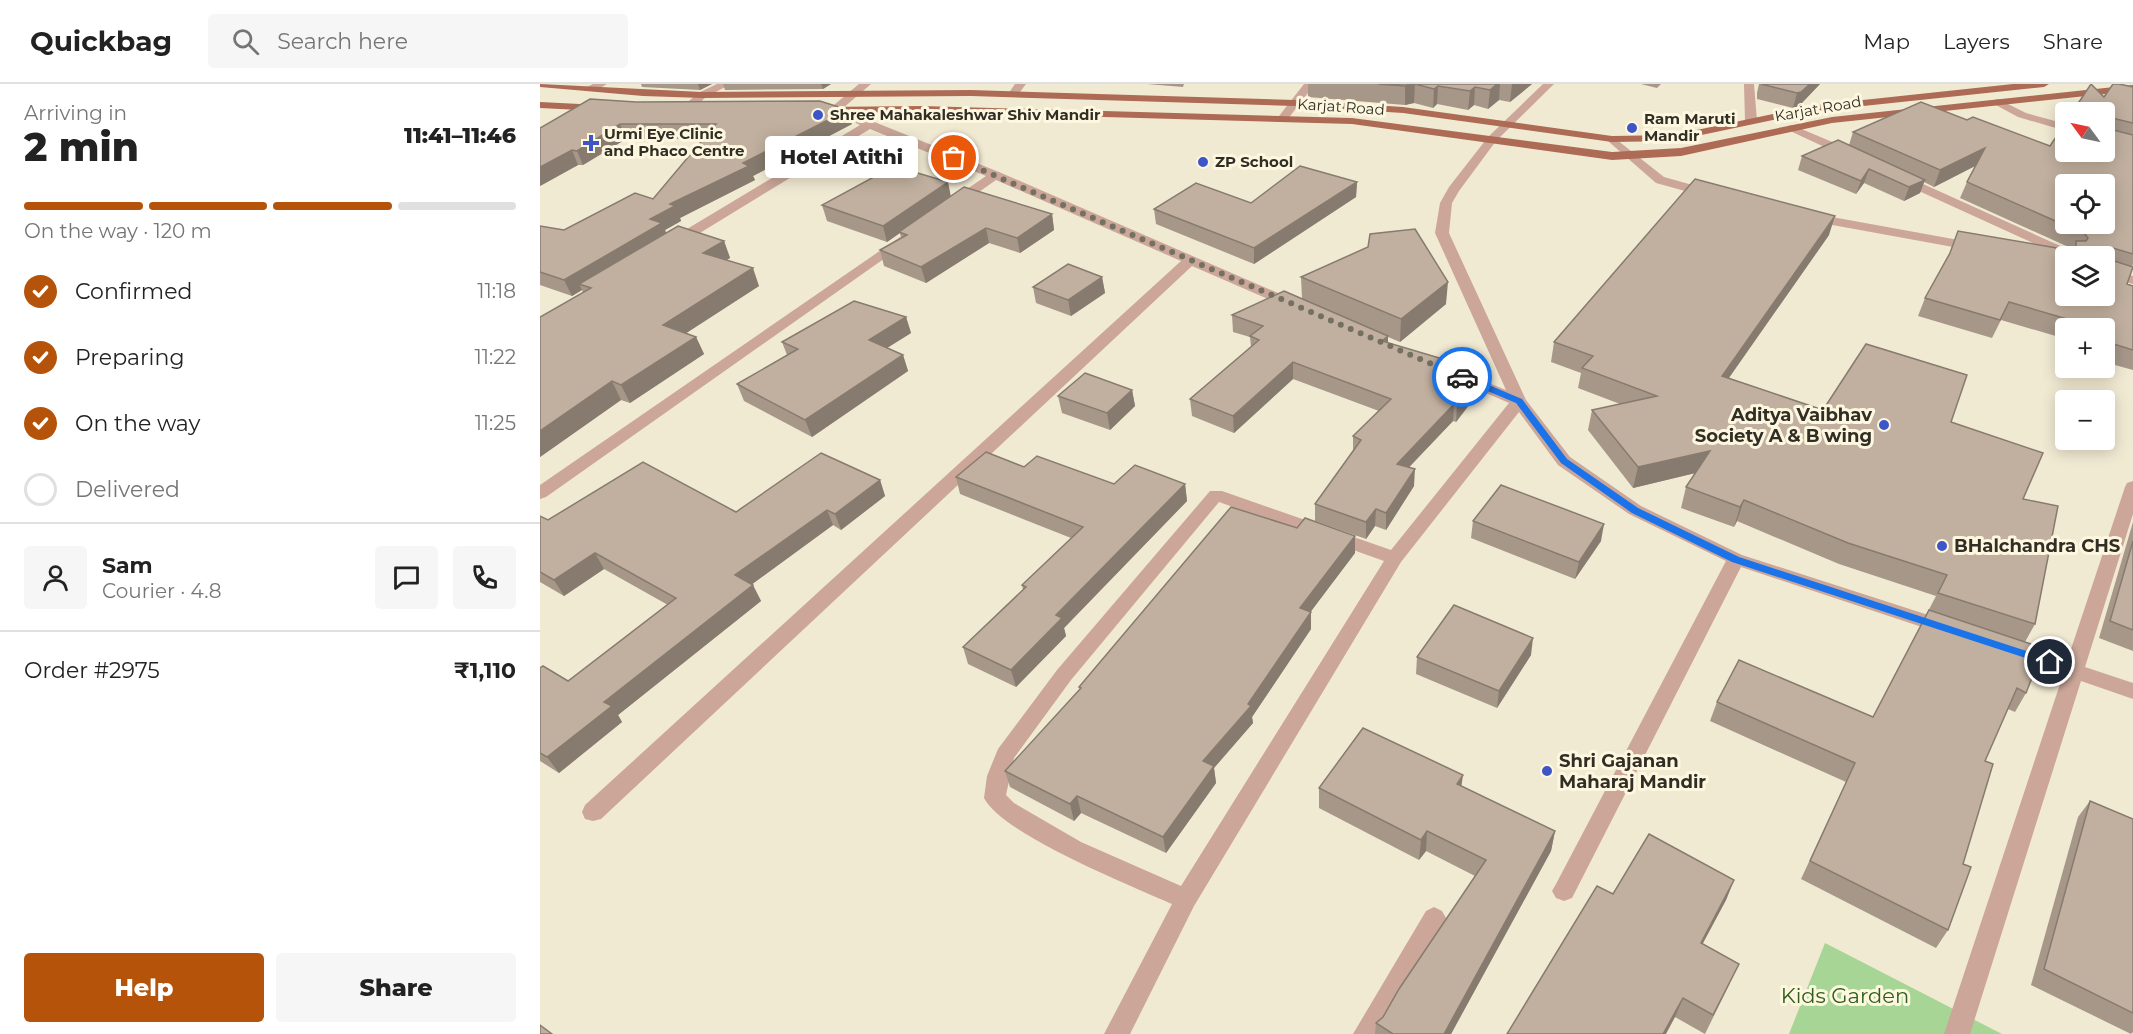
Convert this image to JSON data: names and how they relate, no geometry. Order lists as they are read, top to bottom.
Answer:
{
  "streets": {
    "main road": ["Karjat Road"]
  },
  "parks": ["Kids Garden"],
  "places": {
    "other": [
      "Shree Mahakaleshwar Shiv Mandir",
      "Ram Maruti Mandir",
      "Hotel Atithi",
      "ZP School",
      "Aditya Vaibhav Society A & B wing",
      "BHalchandra CHS",
      "Shri Gajanan Maharaj Mandir"
    ],
    "health": ["Urmi Eye Clinic and Phaco Centre"]
  },
  "north": "top left",
  "page": {
    "header": "Quickbag",
    "search": "Search here",
    "nav": ["Map", "Layers", "Share"],
    "heading": ["2 min", "Arriving in", "11:41–11:46"],
    "panel": [
      "Sam",
      "Courier · 4.8",
      "Order #2975",
      "₹1,110"
    ],
    "map_buttons": ["+", "−"],
    "bubble": "Hotel Atithi",
    "bar": "On the way · 120 m",
    "list": [
      ["Confirmed", "11:18"],
      ["Preparing", "11:22"],
      ["On the way", "11:25"],
      "Delivered"
    ],
    "buttons": ["Help", "Share"]
  }
}
